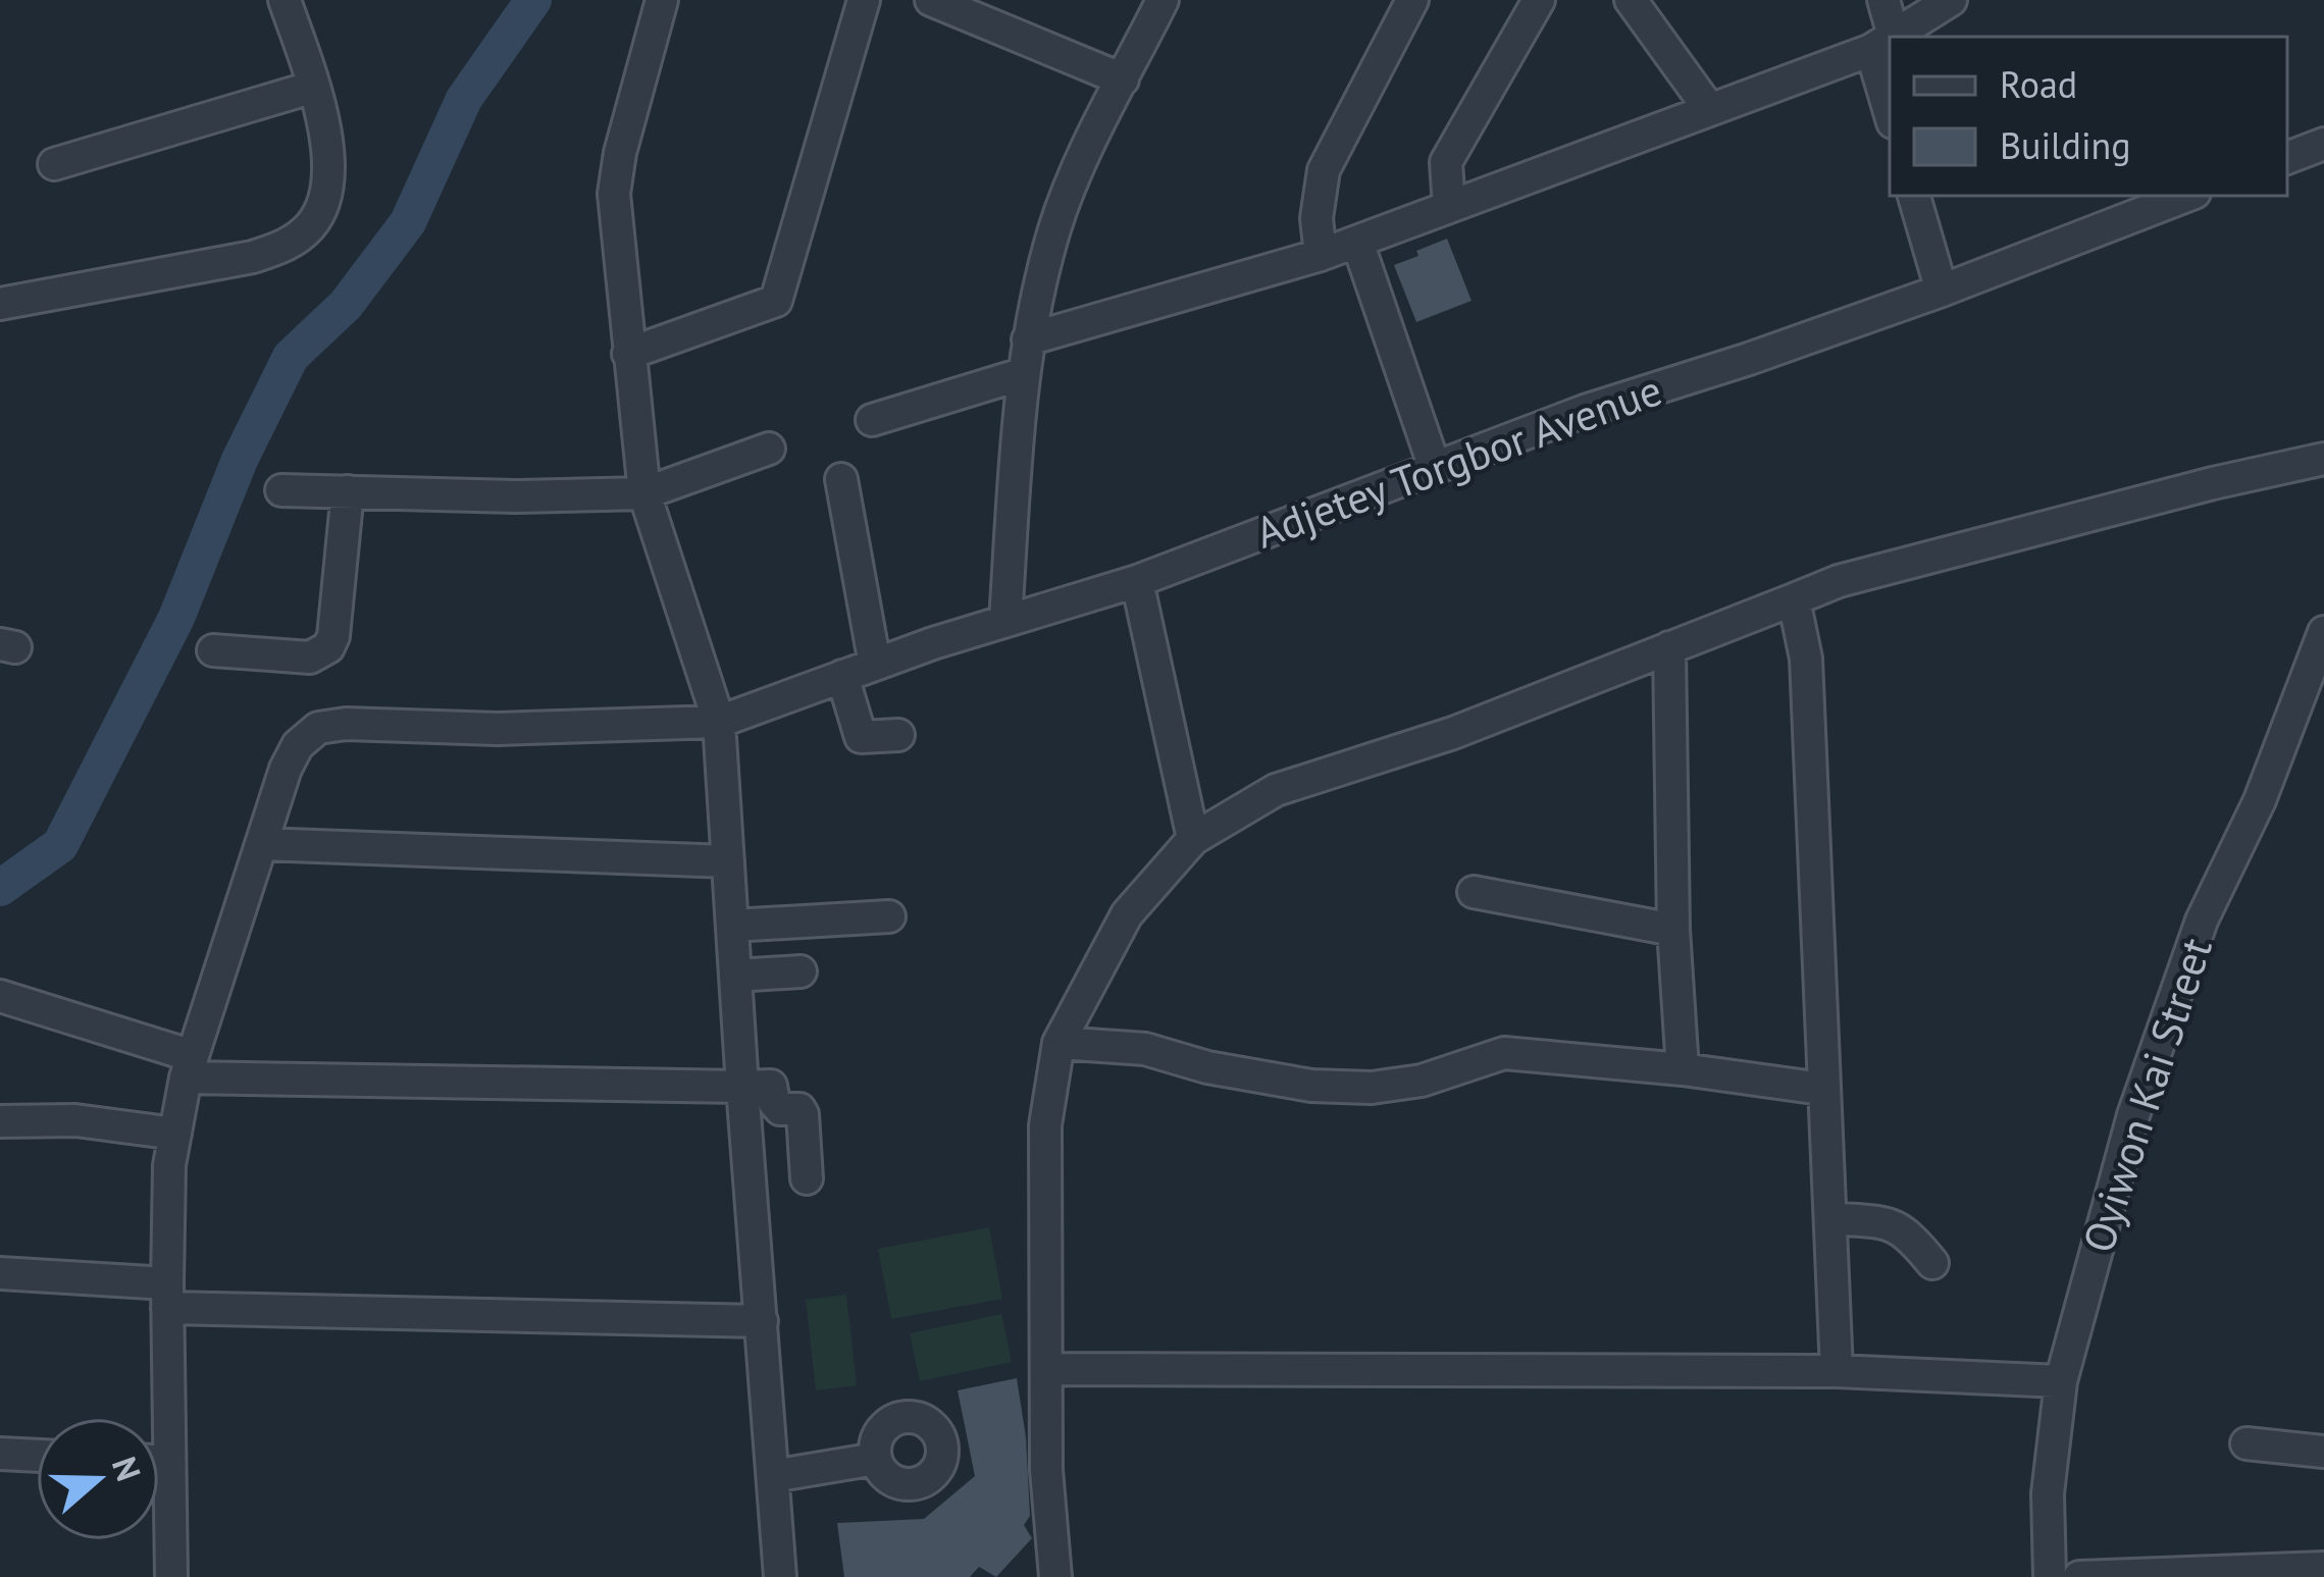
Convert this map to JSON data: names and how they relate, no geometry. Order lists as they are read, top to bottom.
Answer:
{
  "streets": {
    "street": ["Adjetey Torgbor Avenue", "Oyiwon Kai Street"]
  },
  "legend": ["Road", "Building"],
  "north": "right"
}
